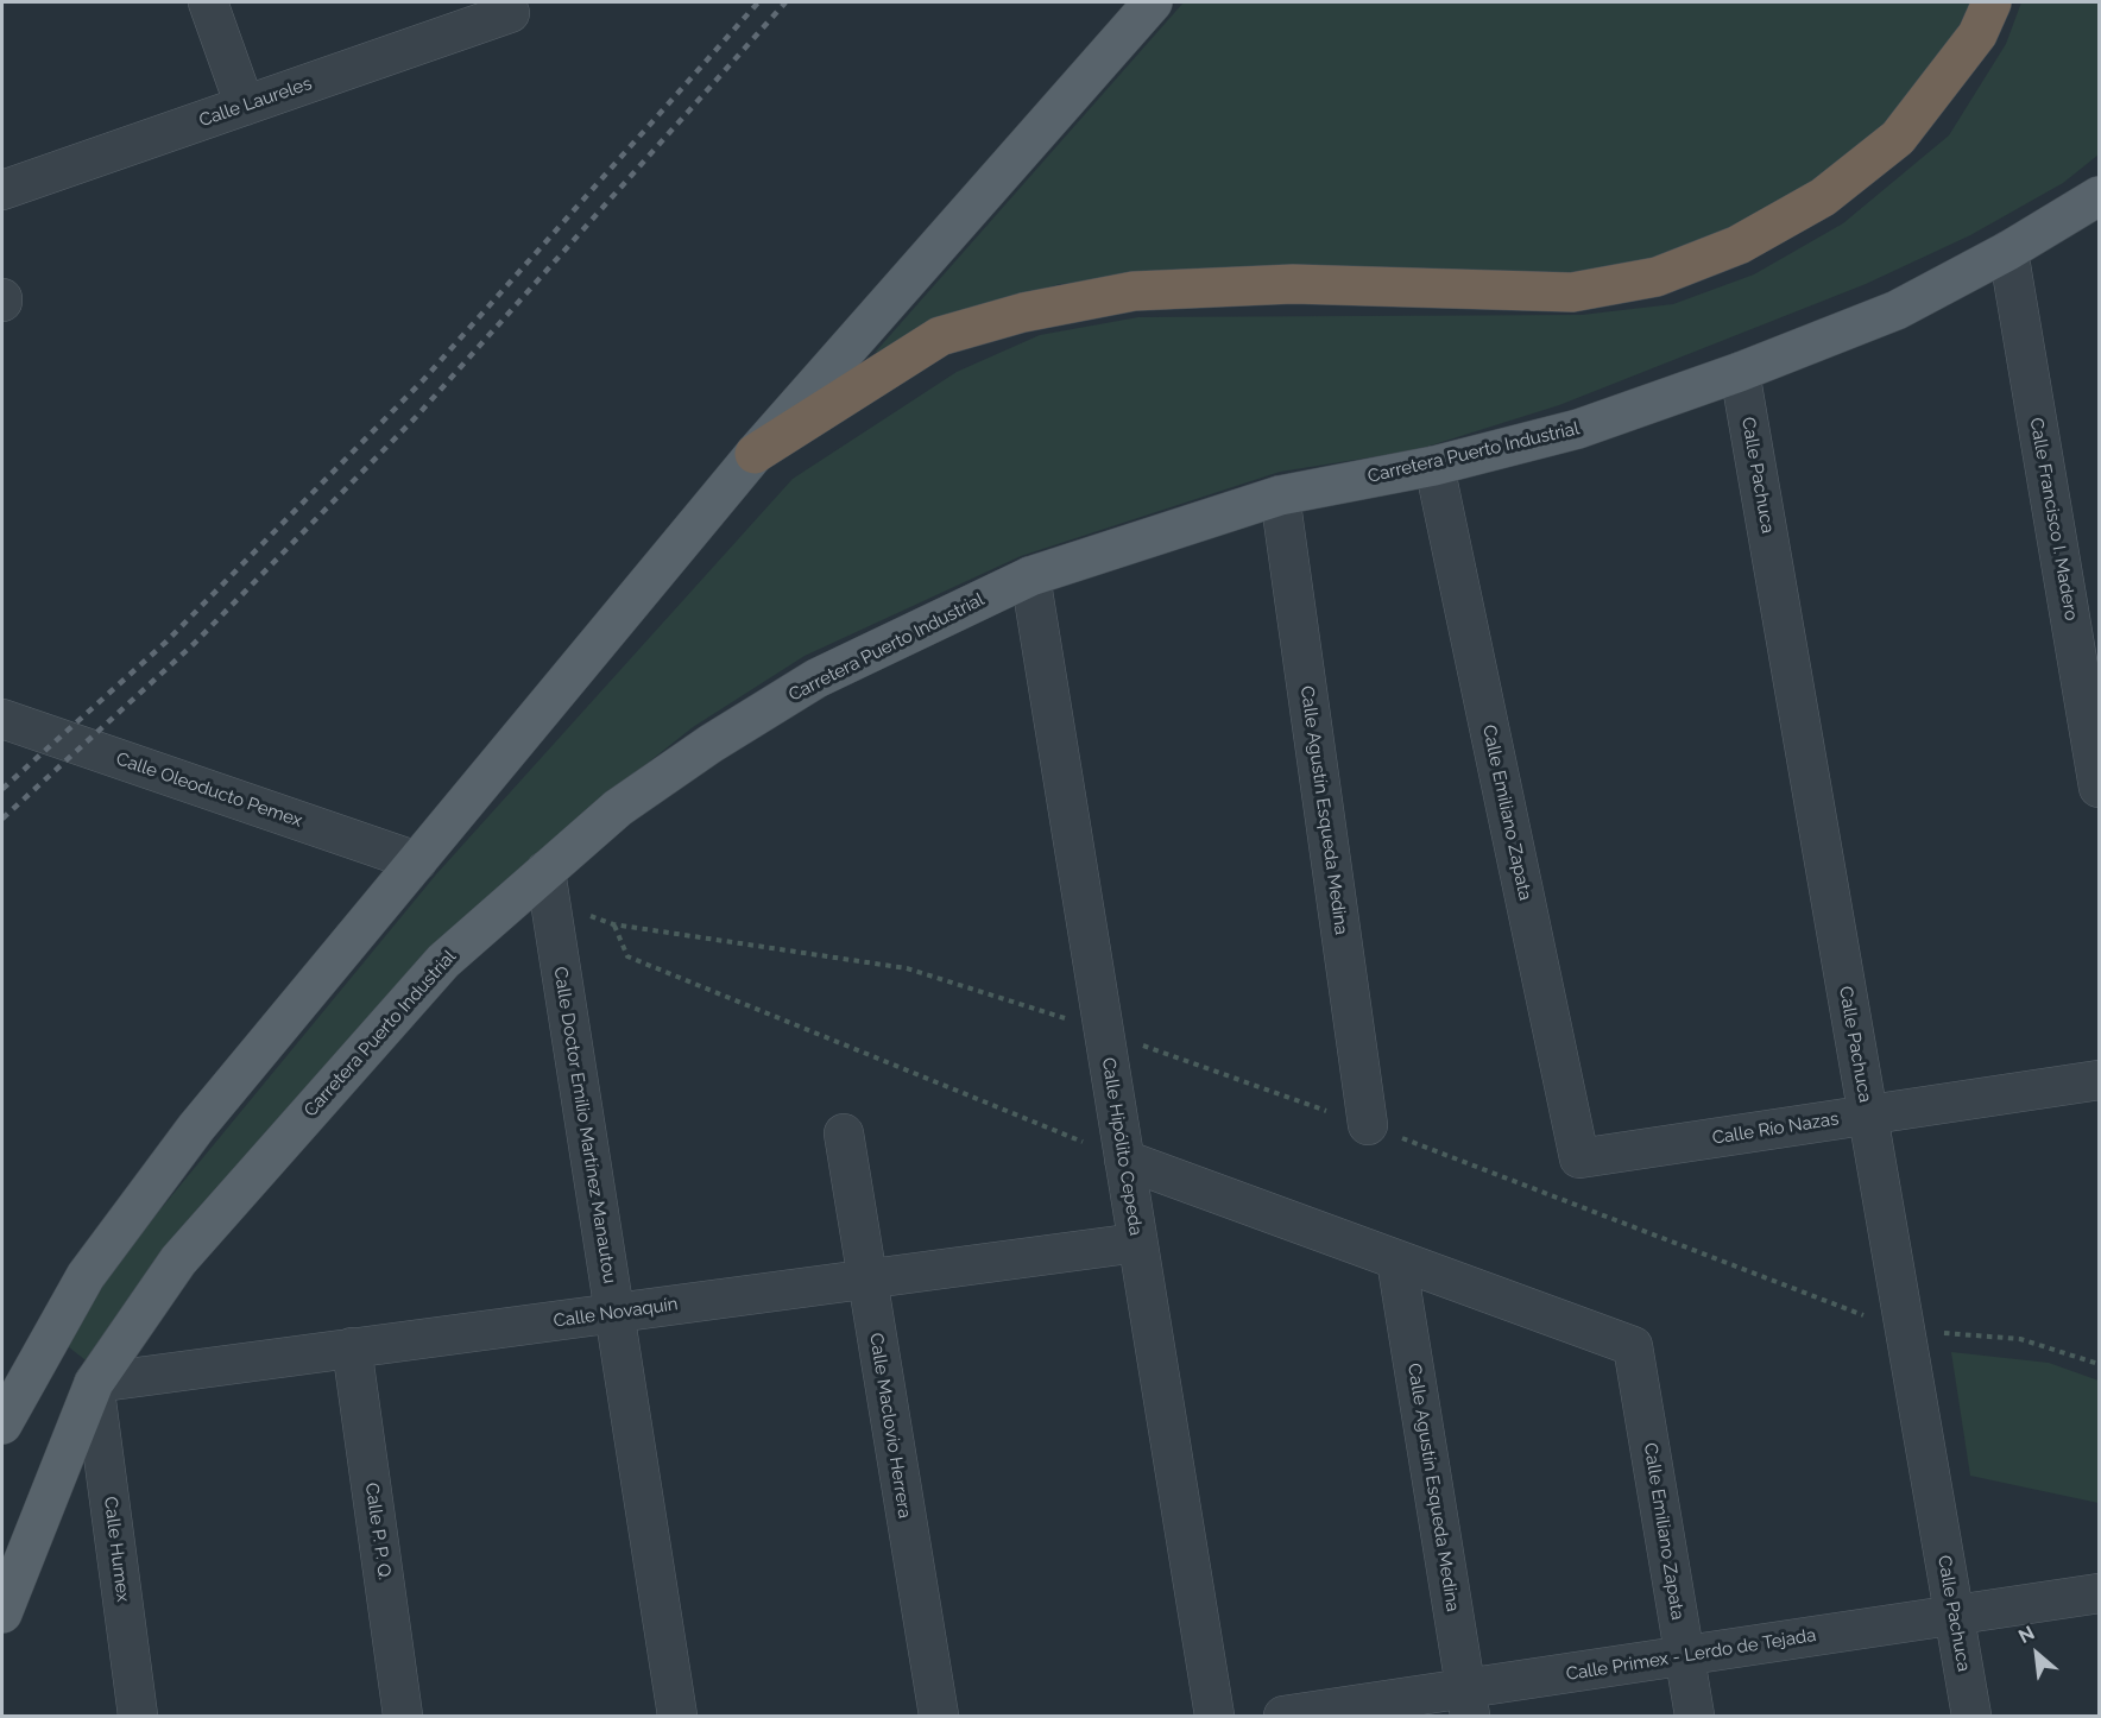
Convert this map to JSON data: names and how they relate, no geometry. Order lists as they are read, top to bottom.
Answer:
{
  "streets": {
    "main road": ["Carretera Puerto Industrial"],
    "street": [
      "Calle Laureles",
      "Calle Pachuca",
      "Calle Francisco I. Madero",
      "Calle Oleoducto Pemex",
      "Calle Agustín Esqueda Medina",
      "Calle Emiliano Zapata",
      "Calle Doctor Emilio Martínez Manautou",
      "Calle Río Nazas",
      "Calle Hipólito Cepeda",
      "Calle Novaquín",
      "Calle Maclovio Herrera",
      "Calle P. P. Q.",
      "Calle Humex",
      "Calle Primex - Lerdo de Tejada"
    ]
  },
  "crossings": [
    ["Carretera Puerto Industrial", "Calle Pachuca"],
    ["Carretera Puerto Industrial", "Calle Francisco I. Madero"],
    ["Carretera Puerto Industrial", "Calle Agustín Esqueda Medina"],
    ["Carretera Puerto Industrial", "Calle Emiliano Zapata"],
    ["Carretera Puerto Industrial", "Calle Doctor Emilio Martínez Manautou"],
    ["Carretera Puerto Industrial", "Calle Hipólito Cepeda"],
    ["Carretera Puerto Industrial", "Calle Novaquín"],
    ["Carretera Puerto Industrial", "Calle Humex"],
    ["Calle Pachuca", "Calle Río Nazas"],
    ["Calle Pachuca", "Calle Primex - Lerdo de Tejada"],
    ["Calle Agustín Esqueda Medina", "Calle Emiliano Zapata"],
    ["Calle Agustín Esqueda Medina", "Calle Primex - Lerdo de Tejada"],
    ["Calle Emiliano Zapata", "Calle Río Nazas"],
    ["Calle Emiliano Zapata", "Calle Primex - Lerdo de Tejada"],
    ["Calle Doctor Emilio Martínez Manautou", "Calle Novaquín"],
    ["Calle Hipólito Cepeda", "Calle Novaquín"],
    ["Calle Novaquín", "Calle Maclovio Herrera"],
    ["Calle Novaquín", "Calle P. P. Q."],
    ["Calle Novaquín", "Calle Humex"]
  ],
  "north": "top left"
}
